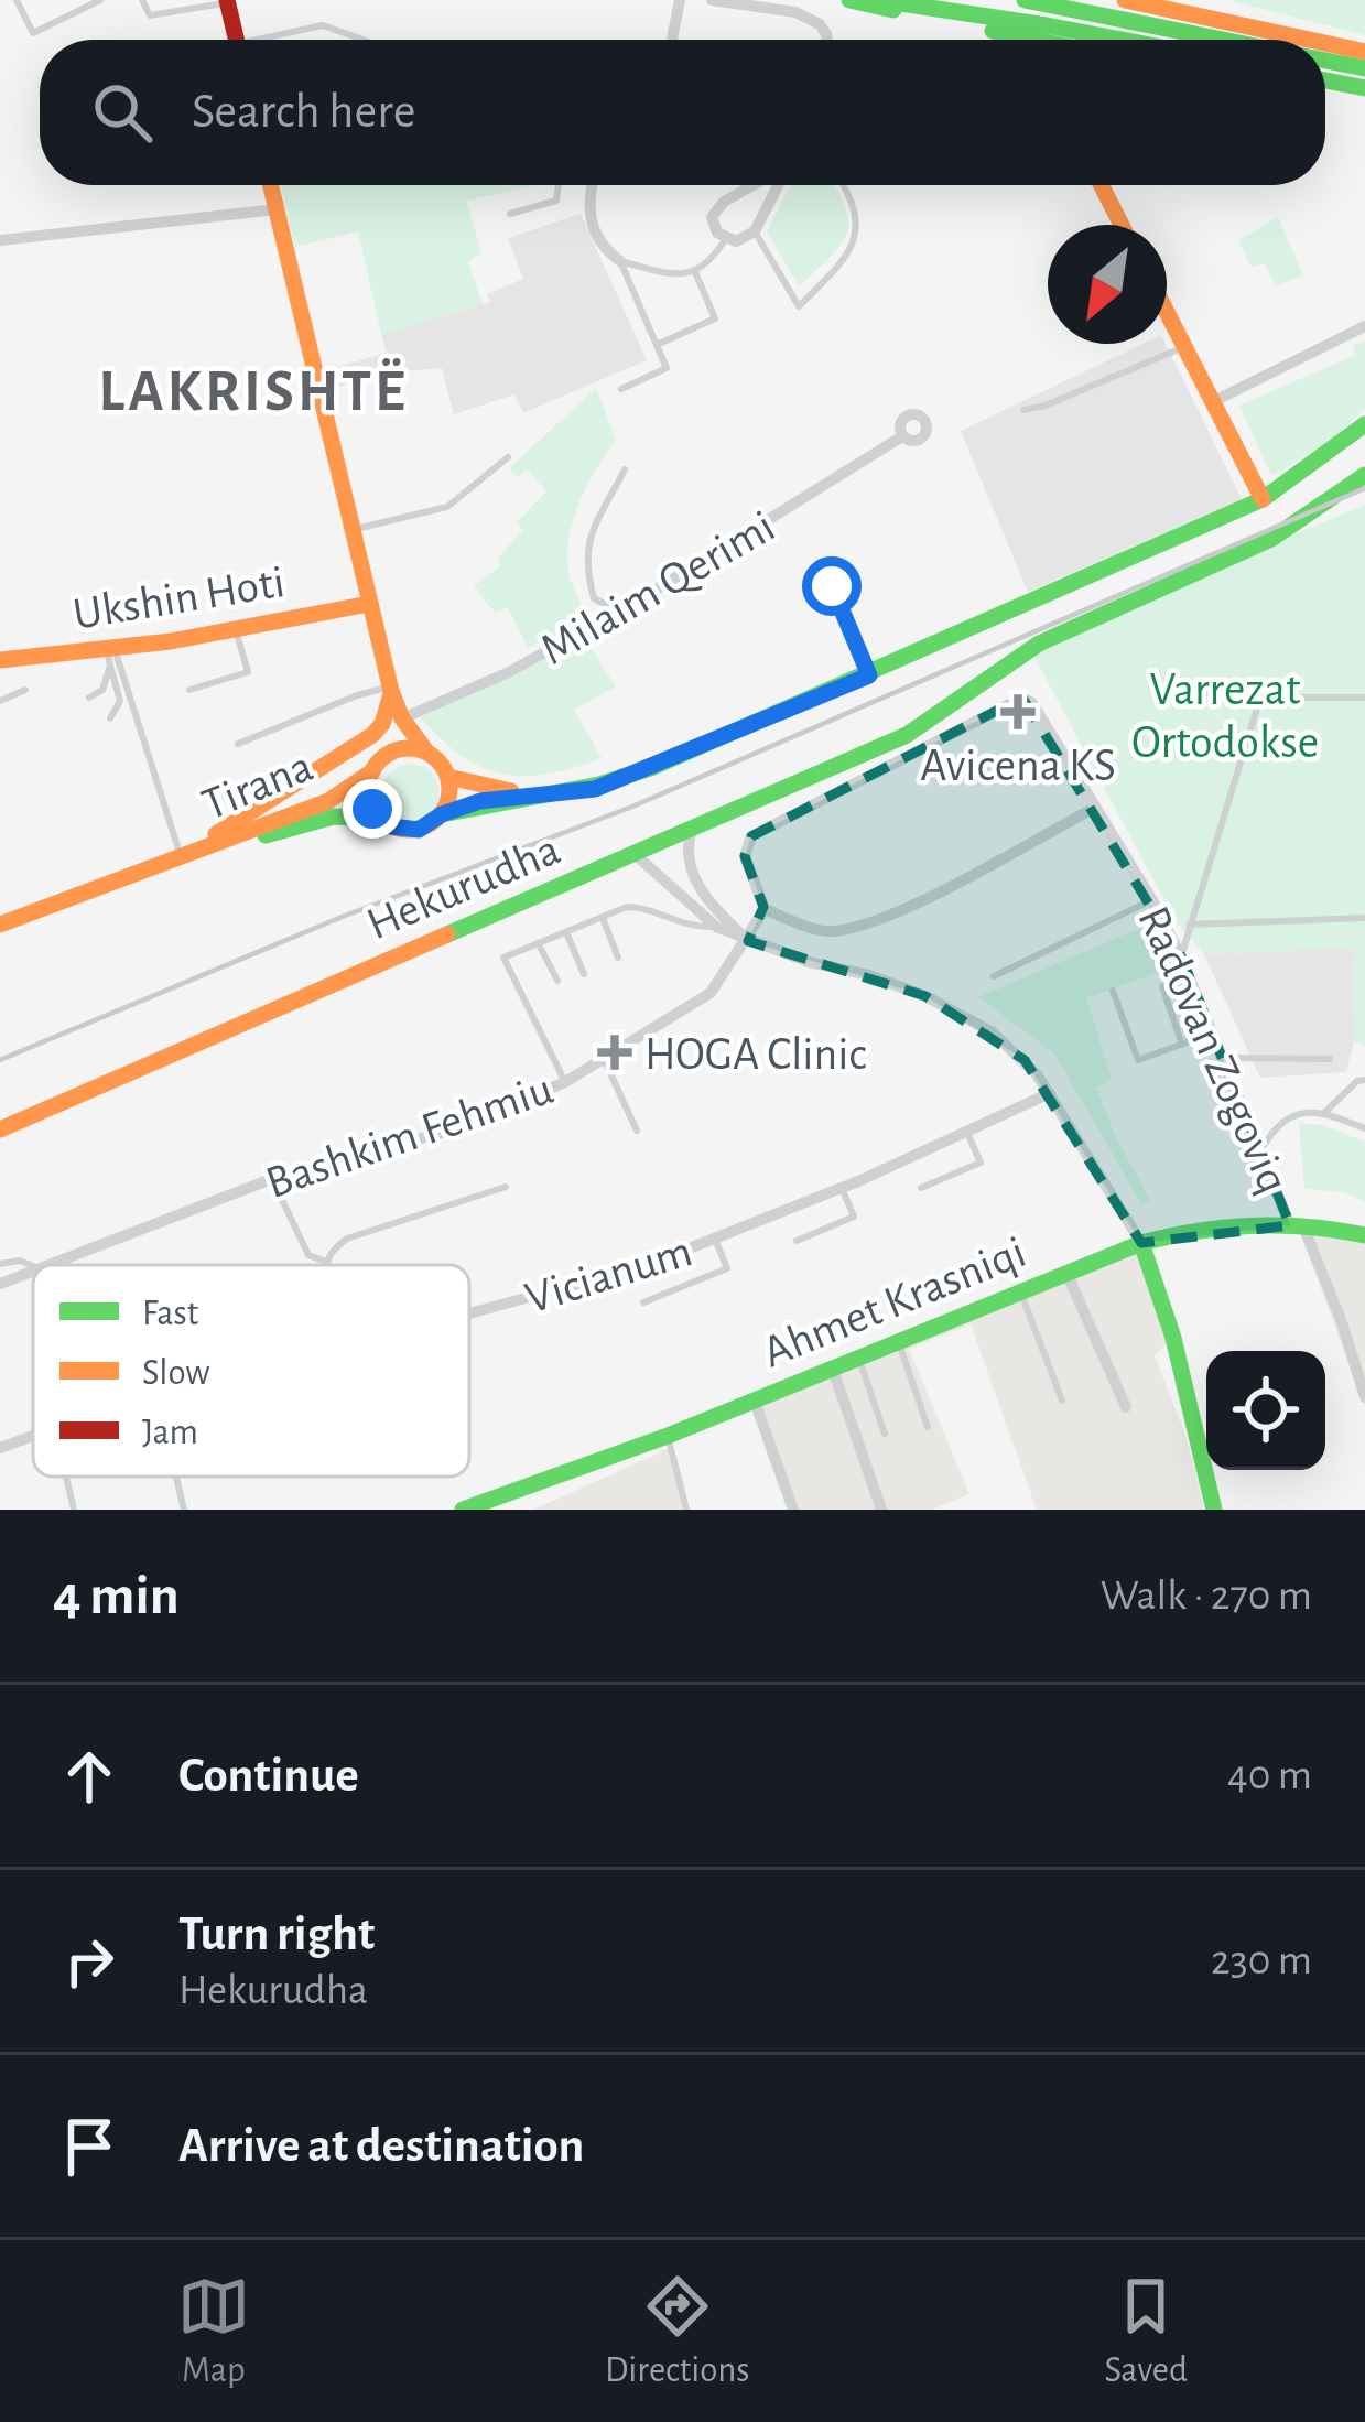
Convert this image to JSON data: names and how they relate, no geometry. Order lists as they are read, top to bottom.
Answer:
{
  "streets": {
    "main road": [
      "Ukshin Hoti",
      "Tirana",
      "Hekurudha",
      "Ahmet Krasniqi"
    ],
    "street": [
      "Milaim Qerimi",
      "Radovan Zogoviq",
      "Bashkim Fehmiu",
      "Vicianum"
    ]
  },
  "crossings": [
    ["Tirana", "Hekurudha"],
    ["Radovan Zogoviq", "Bashkim Fehmiu"],
    ["Radovan Zogoviq", "Ahmet Krasniqi"]
  ],
  "districts": ["LAKRISHTË"],
  "parks": ["Varrezat Ortodokse"],
  "places": {
    "health": ["Avicena KS", "HOGA Clinic"]
  },
  "legend": ["Fast", "Slow", "Jam"],
  "north": "bottom left",
  "page": {
    "search": "Search here",
    "heading": ["4 min", "Walk · 270 m"],
    "list": [
      ["Continue", "40 m"],
      ["Turn right", "Hekurudha", "230 m"],
      "Arrive at destination"
    ],
    "nav": ["Map", "Directions", "Saved"]
  }
}
